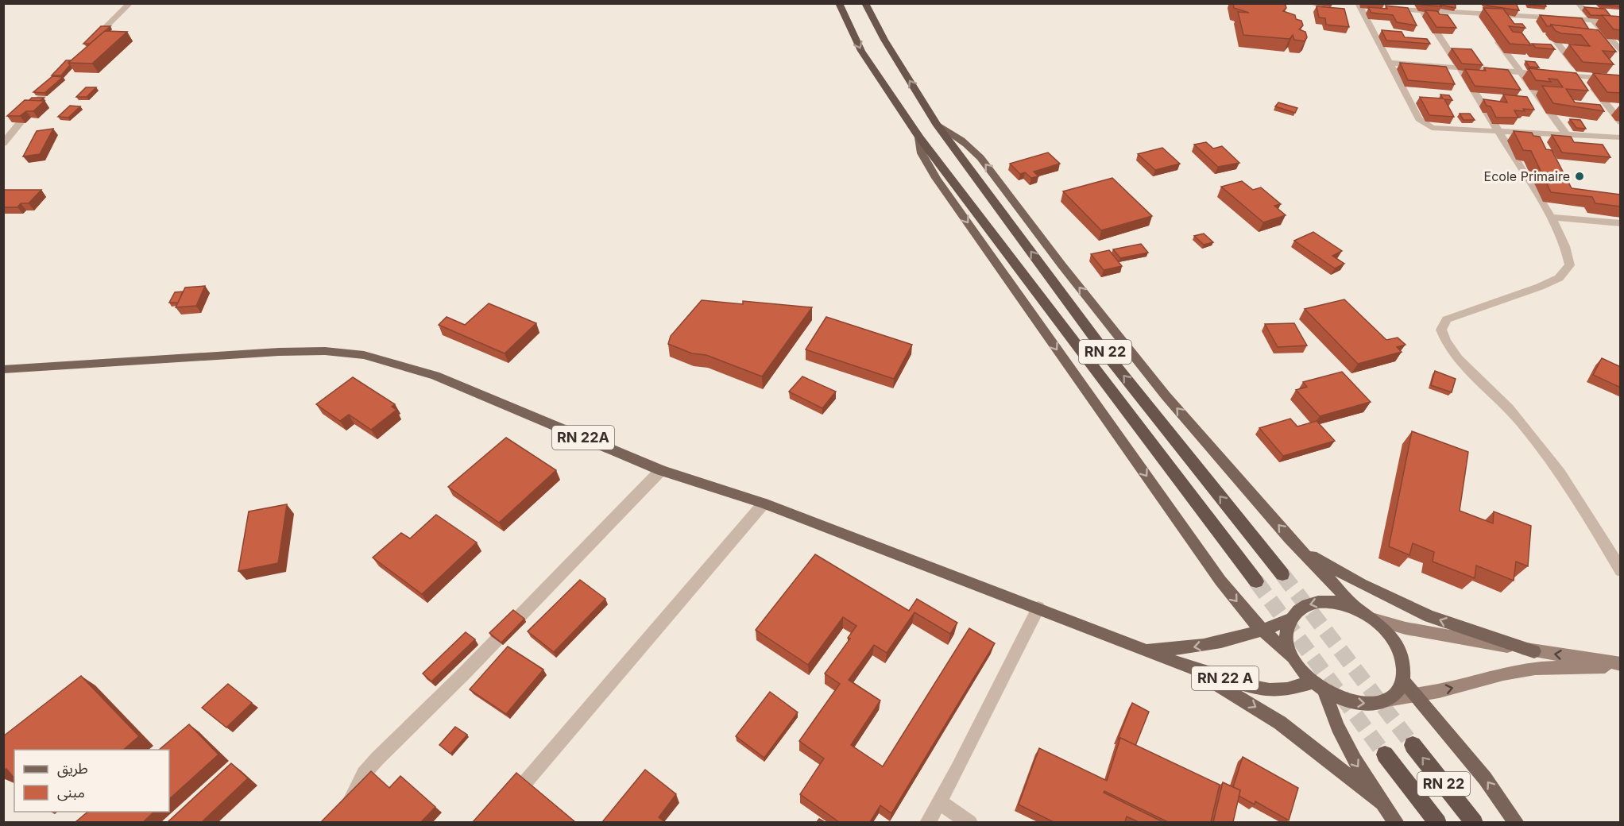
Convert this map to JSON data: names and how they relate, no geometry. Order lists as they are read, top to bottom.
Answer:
{
  "streets": {
    "highway": ["RN 22"],
    "main road": ["RN 22A", "RN 22 A"]
  },
  "crossings": [
    ["RN 22A", "RN 22 A"]
  ],
  "places": ["Ecole Primaire"],
  "legend": ["طريق", "مبنى"]
}
